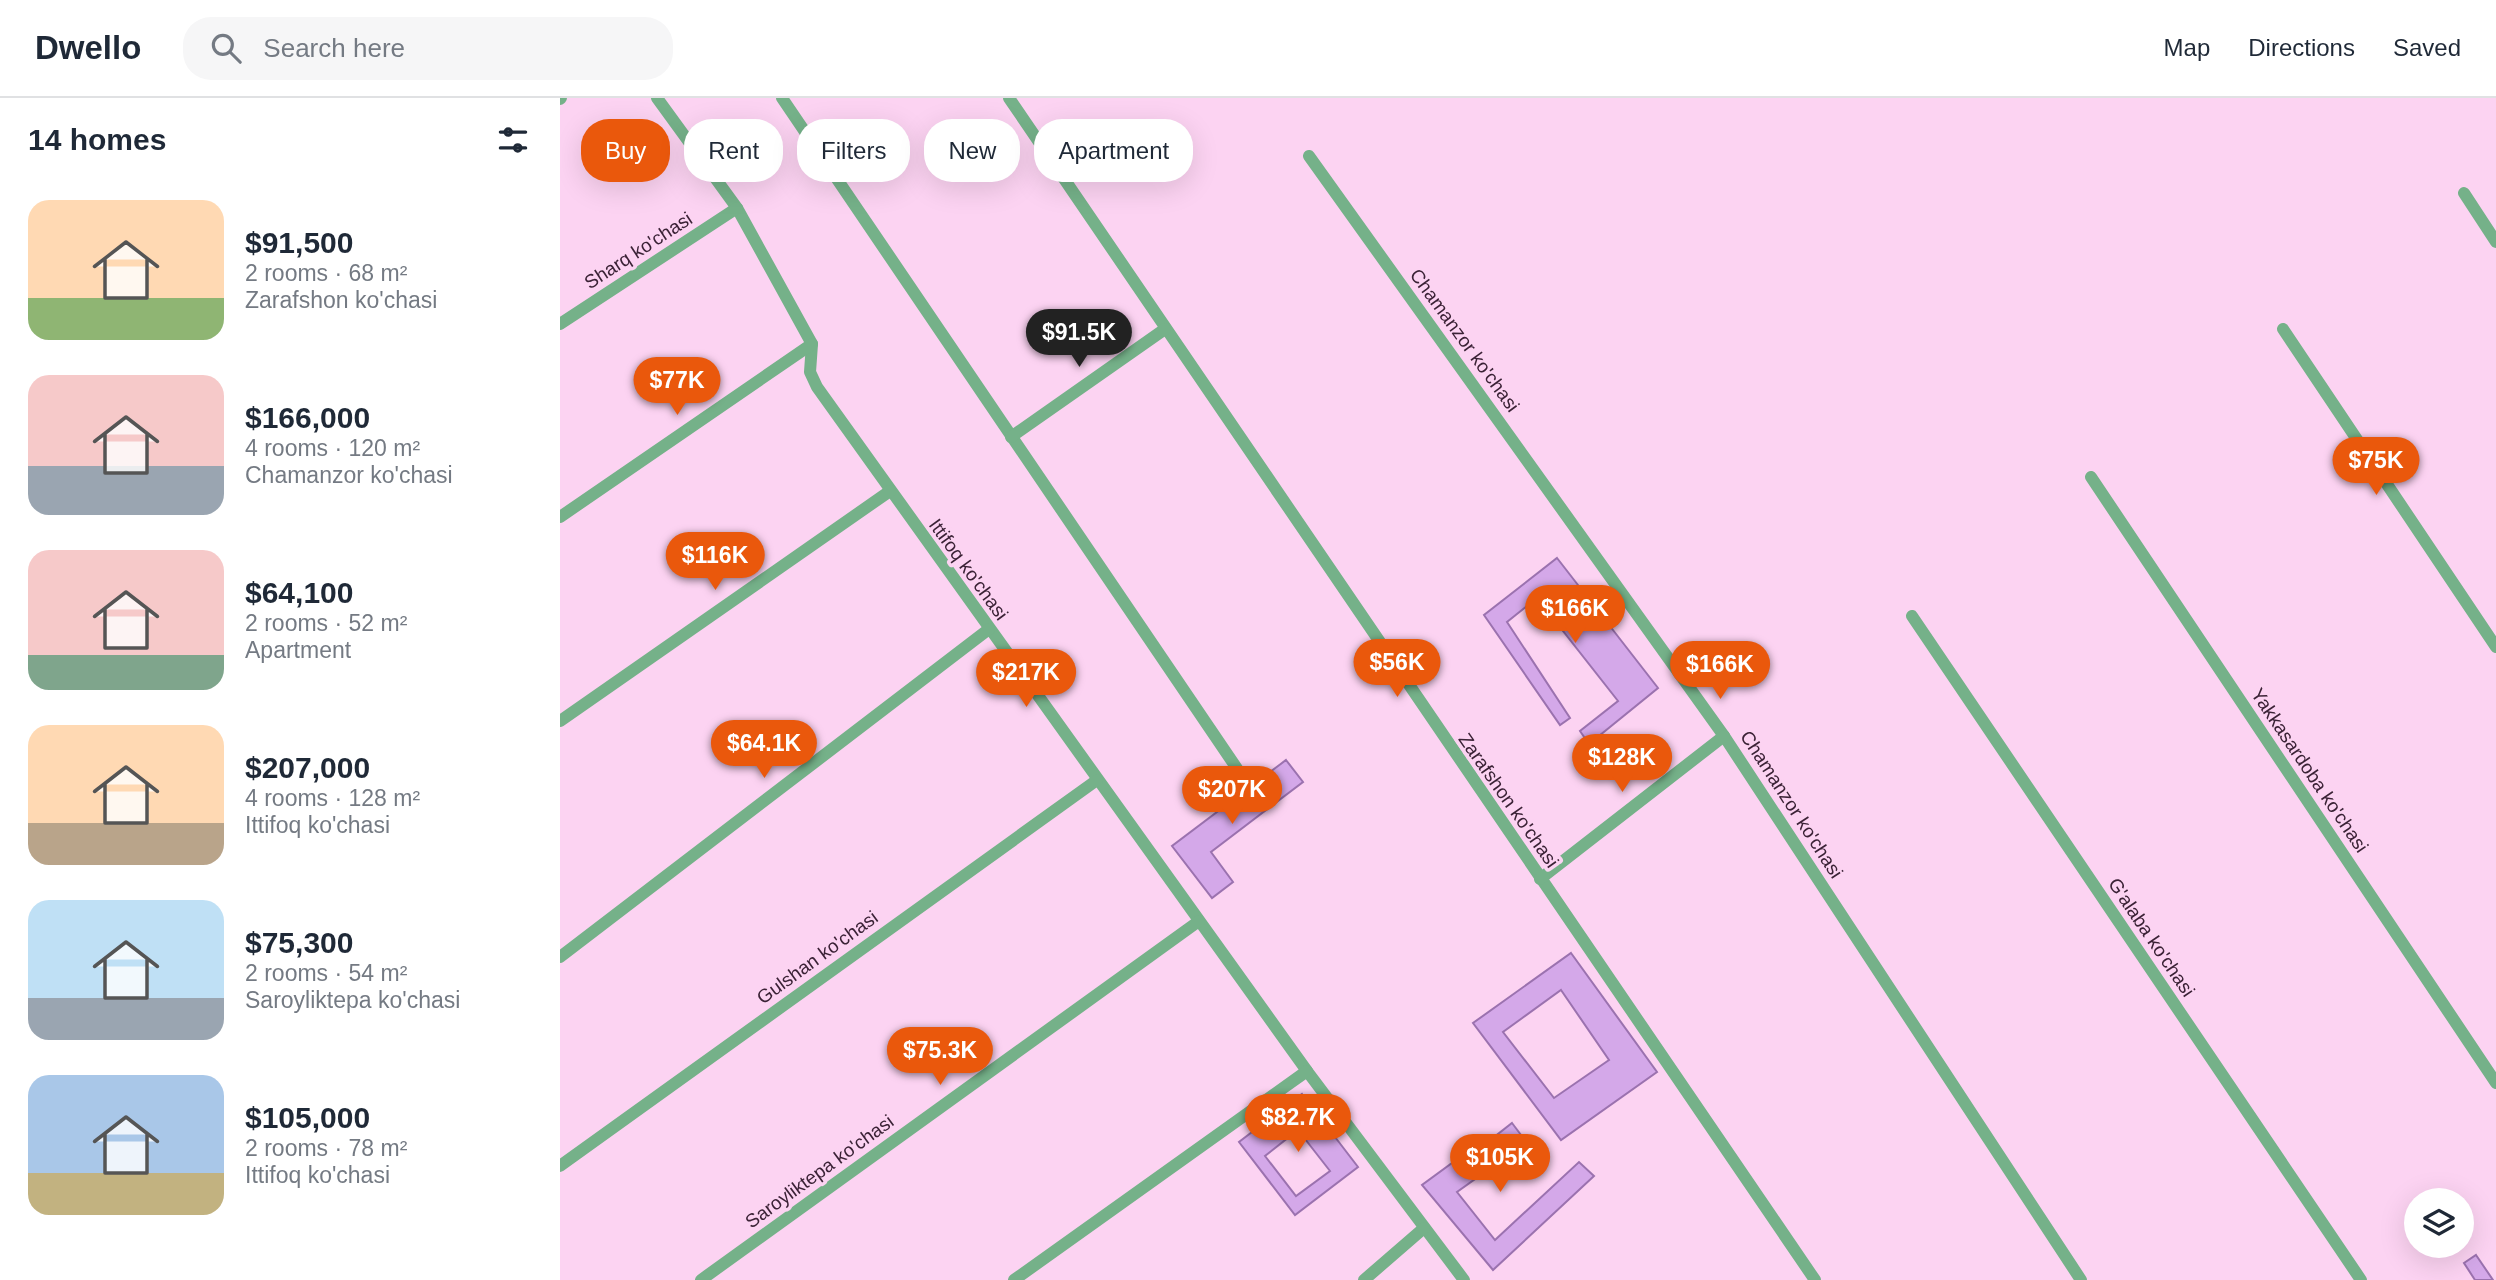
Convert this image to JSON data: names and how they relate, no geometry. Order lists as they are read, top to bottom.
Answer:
{
  "streets": {
    "street": [
      "Sharq ko'chasi",
      "Chamanzor ko'chasi",
      "Ittifoq ko'chasi",
      "Yakkasardoba ko'chasi",
      "Zarafshon ko'chasi",
      "G'alaba ko'chasi",
      "Gulshan ko'chasi",
      "Saroyliktepa ko'chasi"
    ]
  },
  "crossings": [
    ["Sharq ko'chasi", "Ittifoq ko'chasi"],
    ["Ittifoq ko'chasi", "Gulshan ko'chasi"],
    ["Ittifoq ko'chasi", "Saroyliktepa ko'chasi"]
  ],
  "page": {
    "header": "Dwello",
    "search": "Search here",
    "nav": ["Map", "Directions", "Saved"],
    "heading": "14 homes",
    "chip": [
      "Buy",
      "Rent",
      "Filters",
      "New",
      "Apartment"
    ],
    "list": [
      {
        "name": "$91,500",
        "note": "2 rooms · 68 m² · Zarafshon ko'chasi"
      },
      {
        "name": "$166,000",
        "note": "4 rooms · 120 m² · Chamanzor ko'chasi"
      },
      {
        "name": "$64,100",
        "note": "2 rooms · 52 m² · Apartment"
      },
      {
        "name": "$207,000",
        "note": "4 rooms · 128 m² · Ittifoq ko'chasi"
      },
      {
        "name": "$75,300",
        "note": "2 rooms · 54 m² · Saroyliktepa ko'chasi"
      },
      {
        "name": "$105,000",
        "note": "2 rooms · 78 m² · Ittifoq ko'chasi"
      }
    ],
    "price": [
      "$91.5K",
      "$77K",
      "$75K",
      "$116K",
      "$166K",
      "$56K",
      "$166K",
      "$217K",
      "$64.1K",
      "$128K",
      "$207K",
      "$75.3K",
      "$82.7K",
      "$105K"
    ]
  }
}
